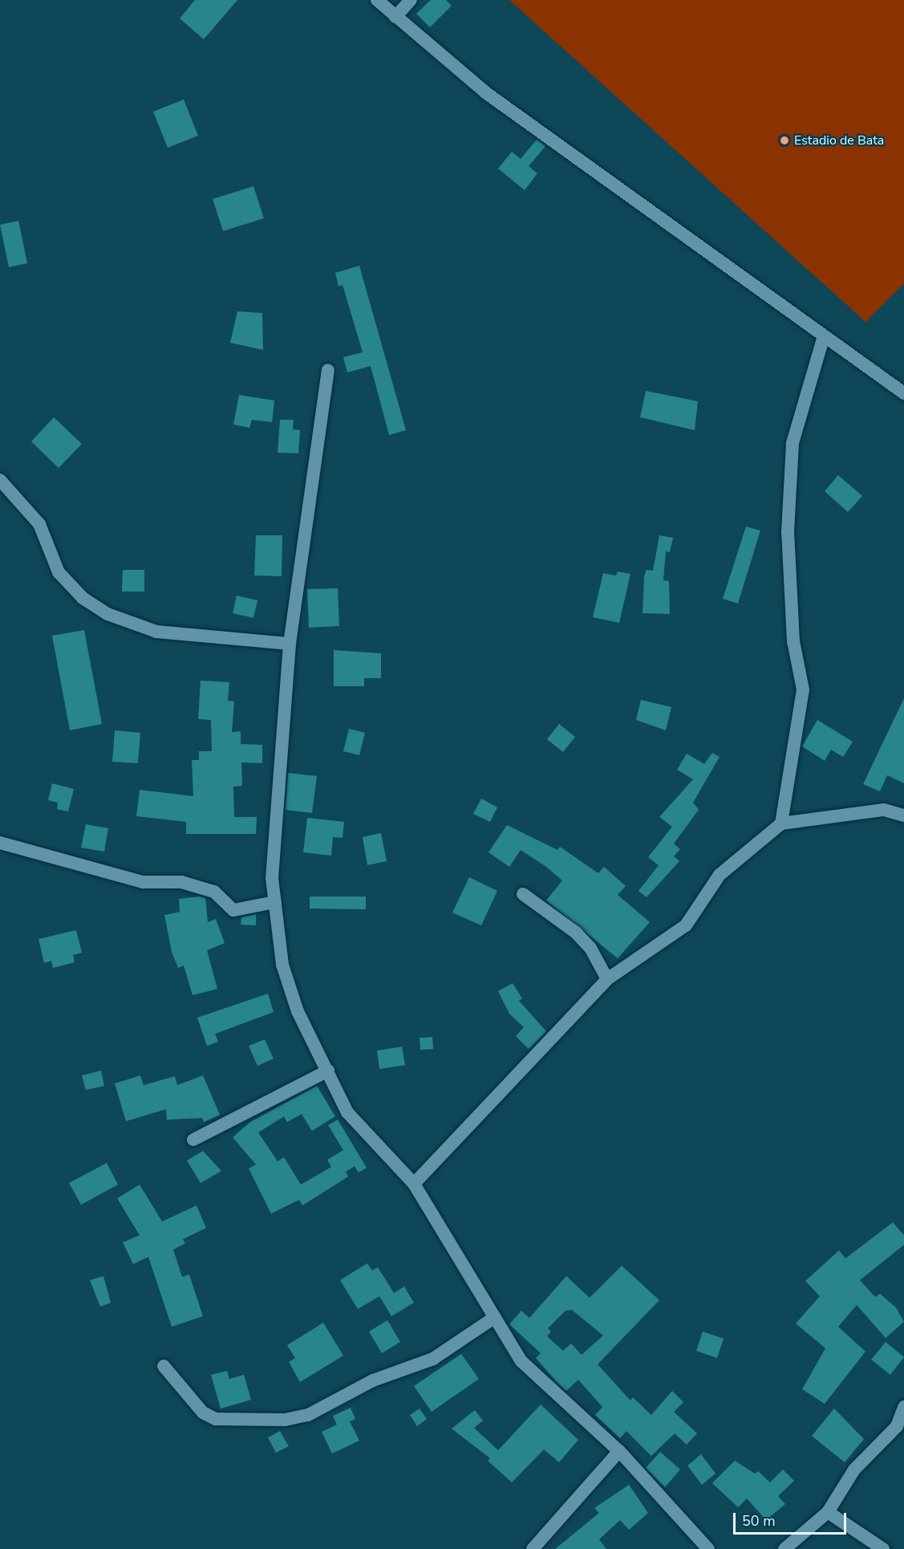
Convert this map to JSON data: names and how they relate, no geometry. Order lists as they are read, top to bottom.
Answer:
{
  "places": ["Estadio de Bata"],
  "scale_bar": "50 m"
}
